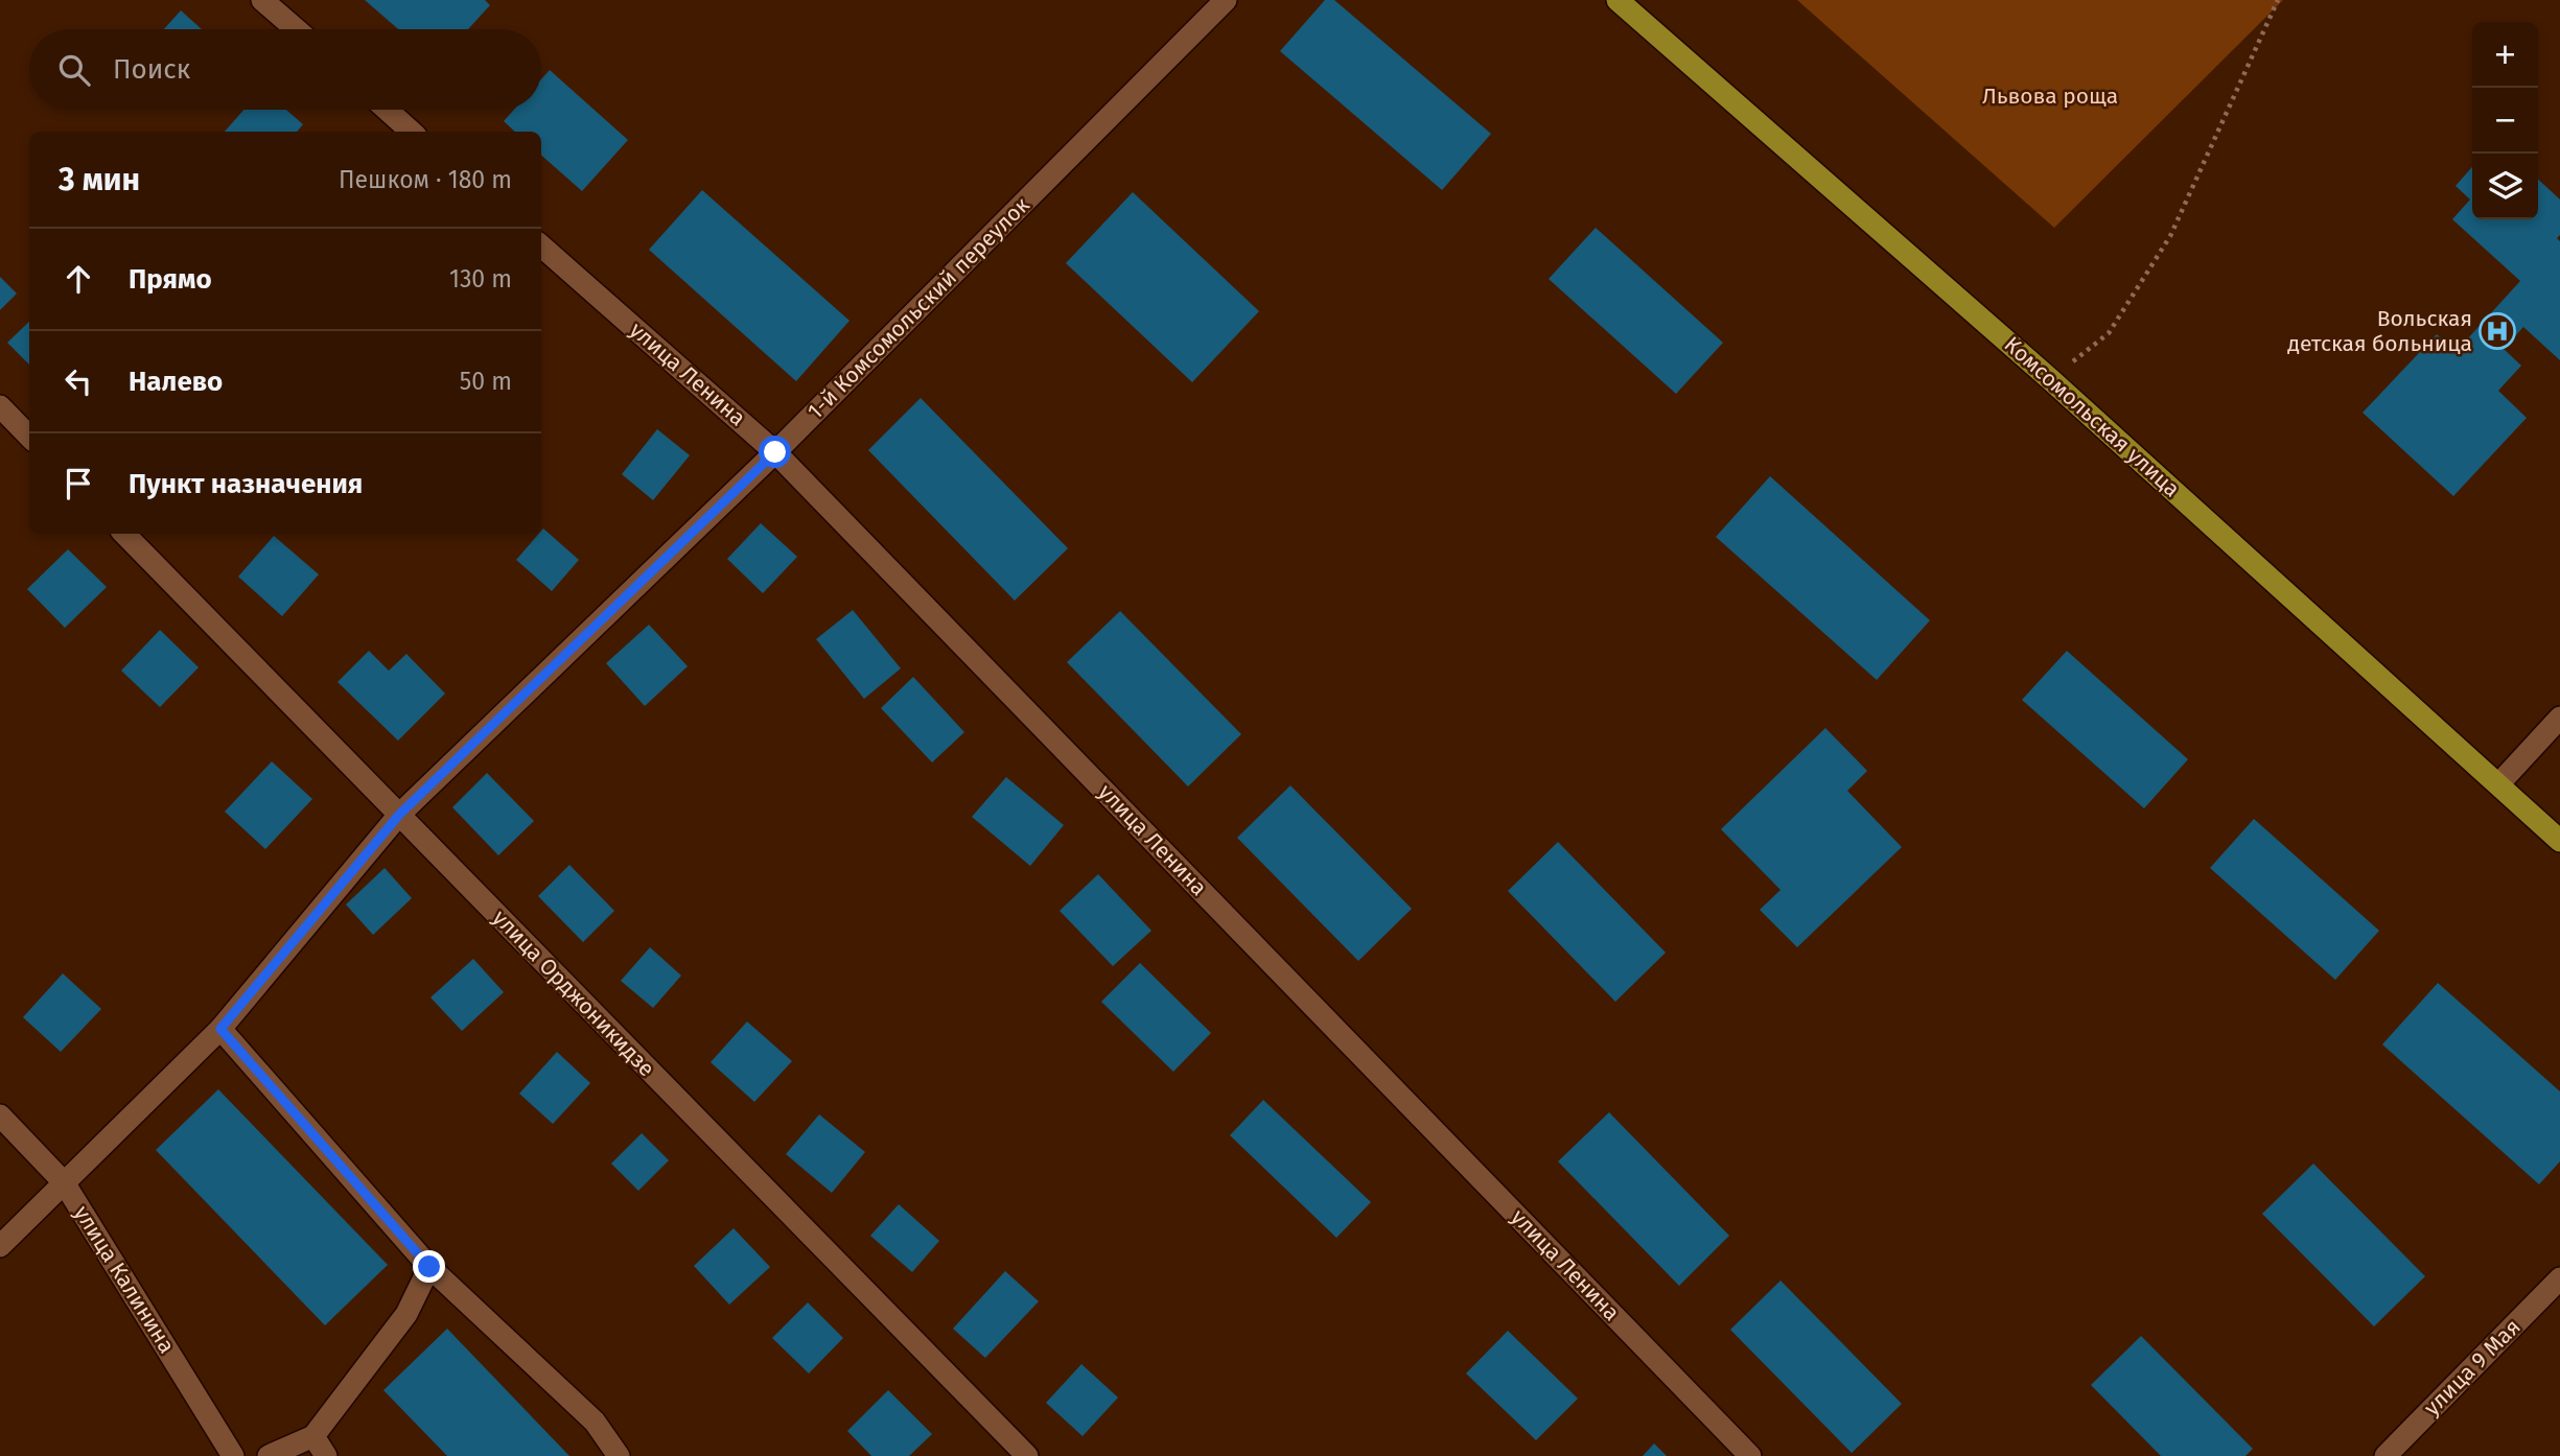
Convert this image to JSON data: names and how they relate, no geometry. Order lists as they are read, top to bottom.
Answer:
{
  "streets": {
    "main road": ["Комсомольская улица"],
    "street": [
      "1-й Комсомольский переулок",
      "улица Ленина",
      "улица Орджоникидзе",
      "улица Калинина",
      "улица 9 Мая"
    ]
  },
  "crossings": [
    ["1-й Комсомольский переулок", "улица Ленина"],
    ["1-й Комсомольский переулок", "улица Орджоникидзе"],
    ["1-й Комсомольский переулок", "улица Калинина"]
  ],
  "parks": ["Львова роща"],
  "places": {
    "hospital": ["Вольская детская больница"]
  },
  "page": {
    "map_buttons": ["+", "−"],
    "search": "Поиск",
    "heading": ["3 мин", "Пешком · 180 m"],
    "list": [
      ["Прямо", "130 m"],
      ["Налево", "50 m"],
      "Пункт назначения"
    ]
  }
}
